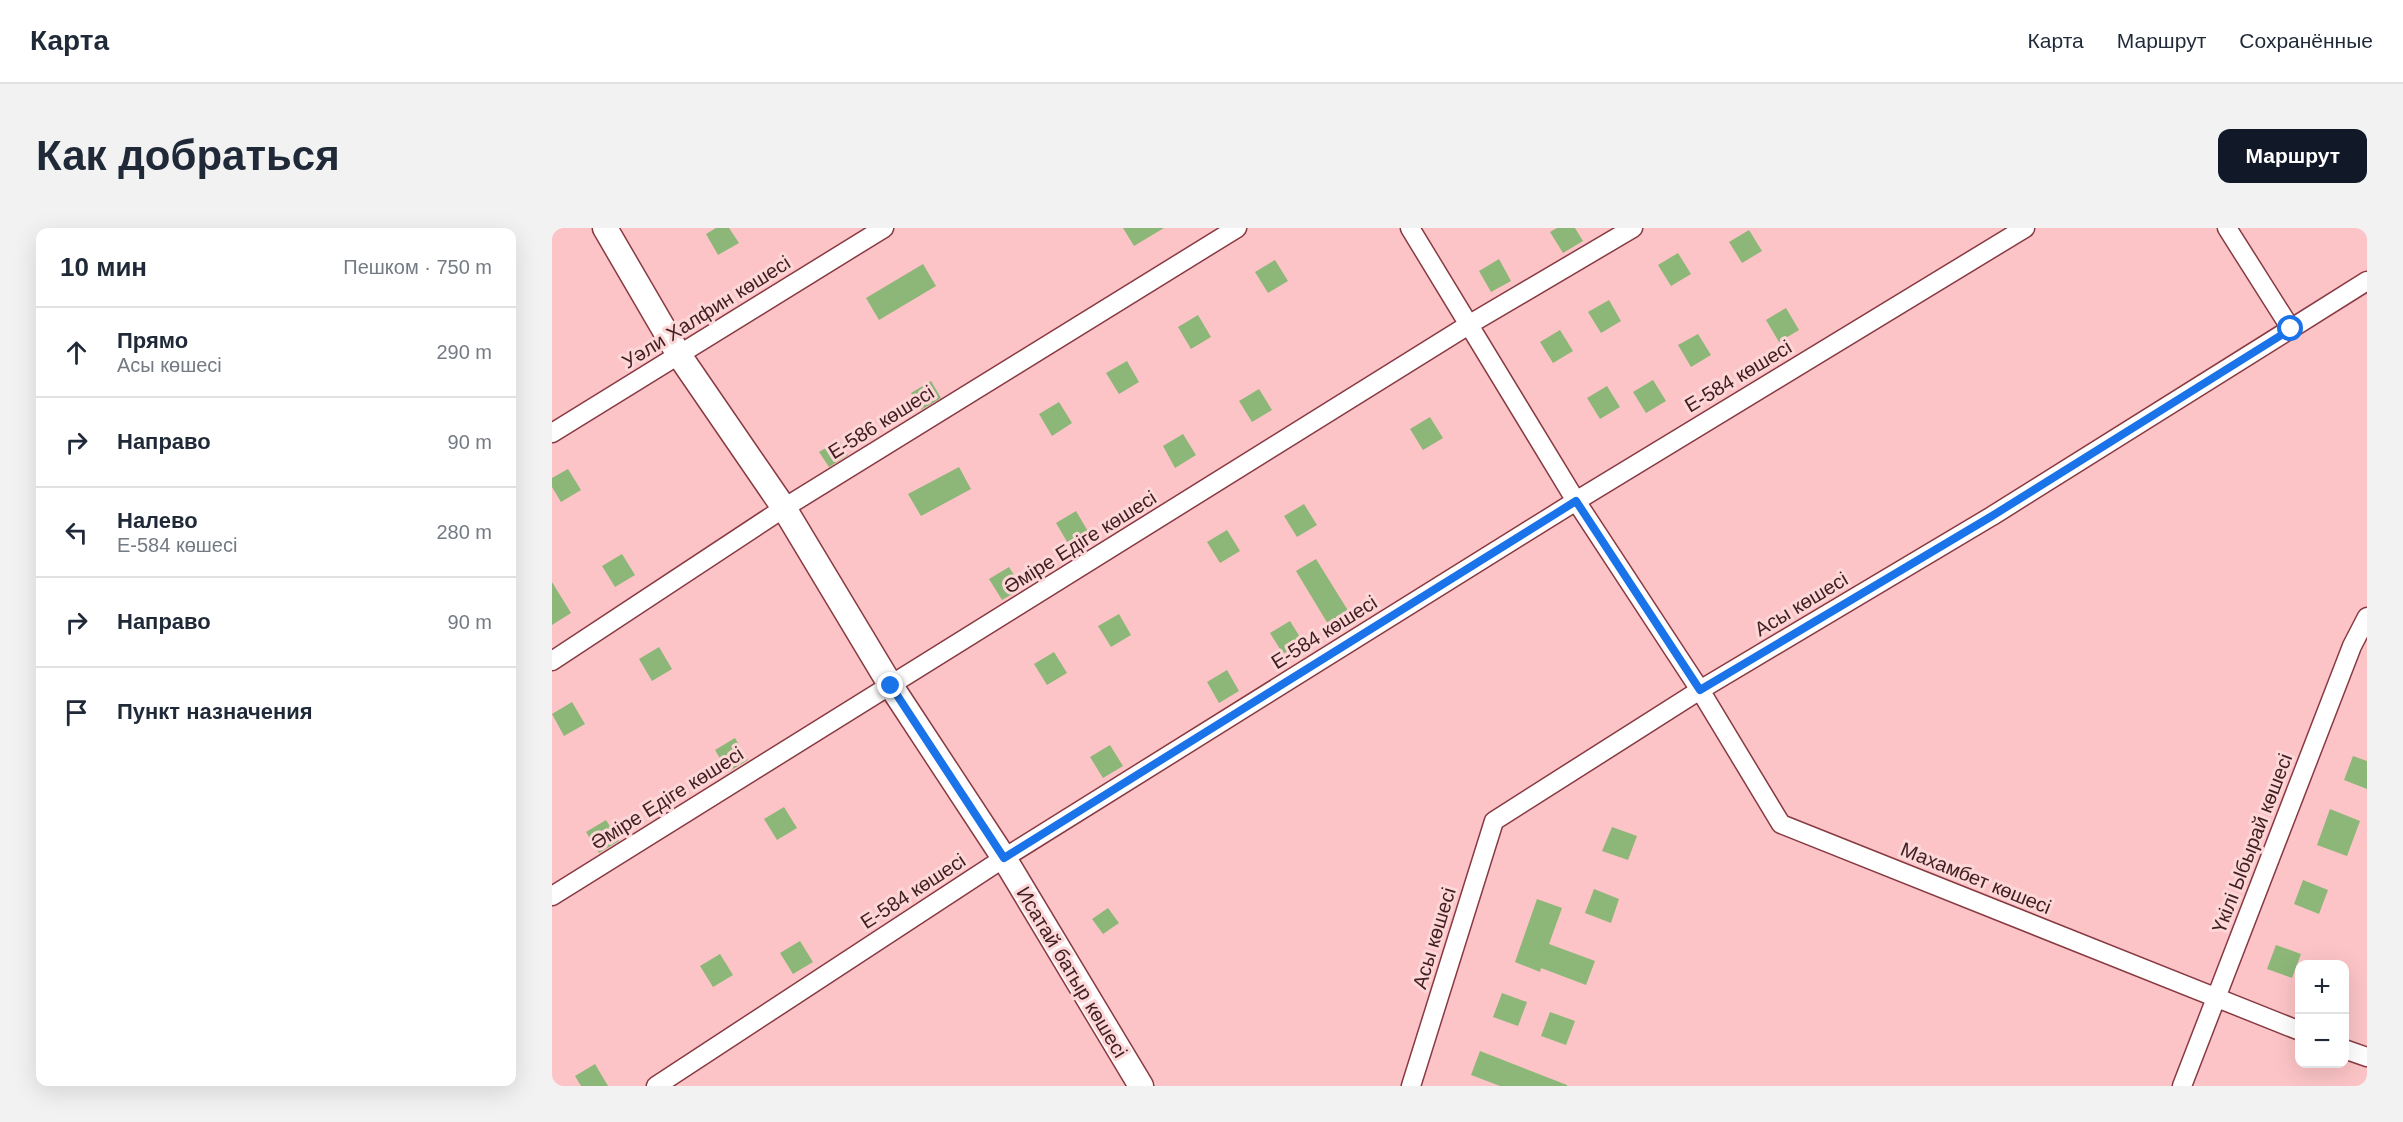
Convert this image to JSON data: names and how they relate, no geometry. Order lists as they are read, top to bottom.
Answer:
{
  "streets": {
    "street": [
      "Уәли Халфин көшесі",
      "Е-584 көшесі",
      "Е-586 көшесі",
      "Әміре Едіге көшесі",
      "Асы көшесі",
      "Үкілі Ыбырай көшесі",
      "Махамбет көшесі",
      "Исатай батыр көшесі"
    ]
  },
  "crossings": [
    ["Уәли Халфин көшесі", "Исатай батыр көшесі"],
    ["Е-584 көшесі", "Махамбет көшесі"],
    ["Е-584 көшесі", "Исатай батыр көшесі"],
    ["Е-586 көшесі", "Исатай батыр көшесі"],
    ["Әміре Едіге көшесі", "Махамбет көшесі"],
    ["Әміре Едіге көшесі", "Исатай батыр көшесі"],
    ["Асы көшесі", "Махамбет көшесі"],
    ["Үкілі Ыбырай көшесі", "Махамбет көшесі"]
  ],
  "page": {
    "header": "Карта",
    "nav": ["Карта", "Маршрут", "Сохранённые"],
    "buttons": "Маршрут",
    "title": "Как добраться",
    "heading": ["10 мин", "Пешком · 750 m"],
    "list": [
      ["Прямо", "Асы көшесі", "290 m"],
      ["Направо", "90 m"],
      ["Налево", "Е-584 көшесі", "280 m"],
      ["Направо", "90 m"],
      "Пункт назначения"
    ],
    "map_buttons": ["+", "−"]
  }
}
